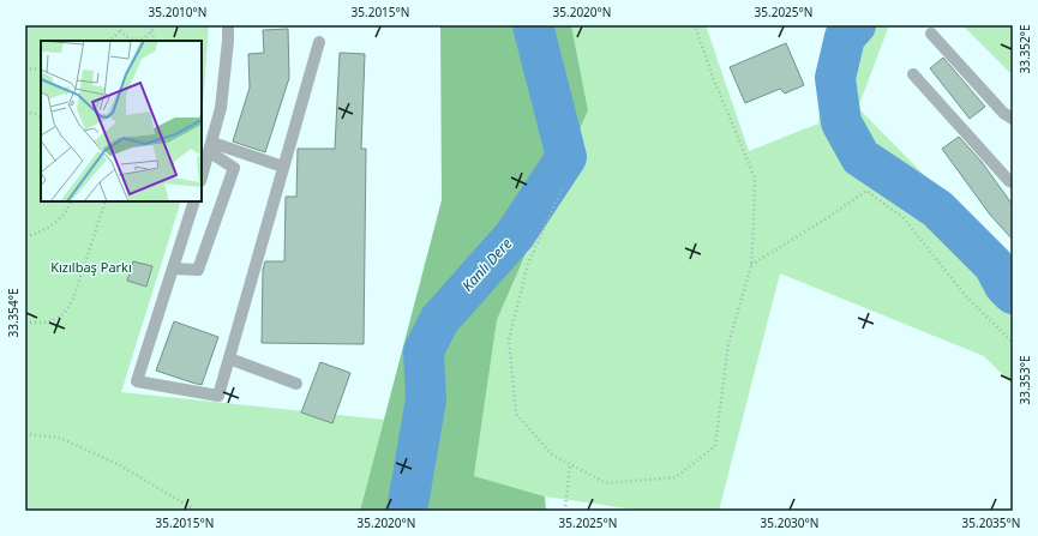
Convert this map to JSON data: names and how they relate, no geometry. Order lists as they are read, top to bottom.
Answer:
{
  "water": ["Kanlı Dere"],
  "parks": ["Kızılbaş Parkı"],
  "coordinates": [
    "35.2010°N",
    "35.2015°N",
    "35.2020°N",
    "35.2025°N",
    "33.352°E",
    "33.354°E",
    "33.353°E",
    "35.2030°N",
    "35.2035°N"
  ]
}
